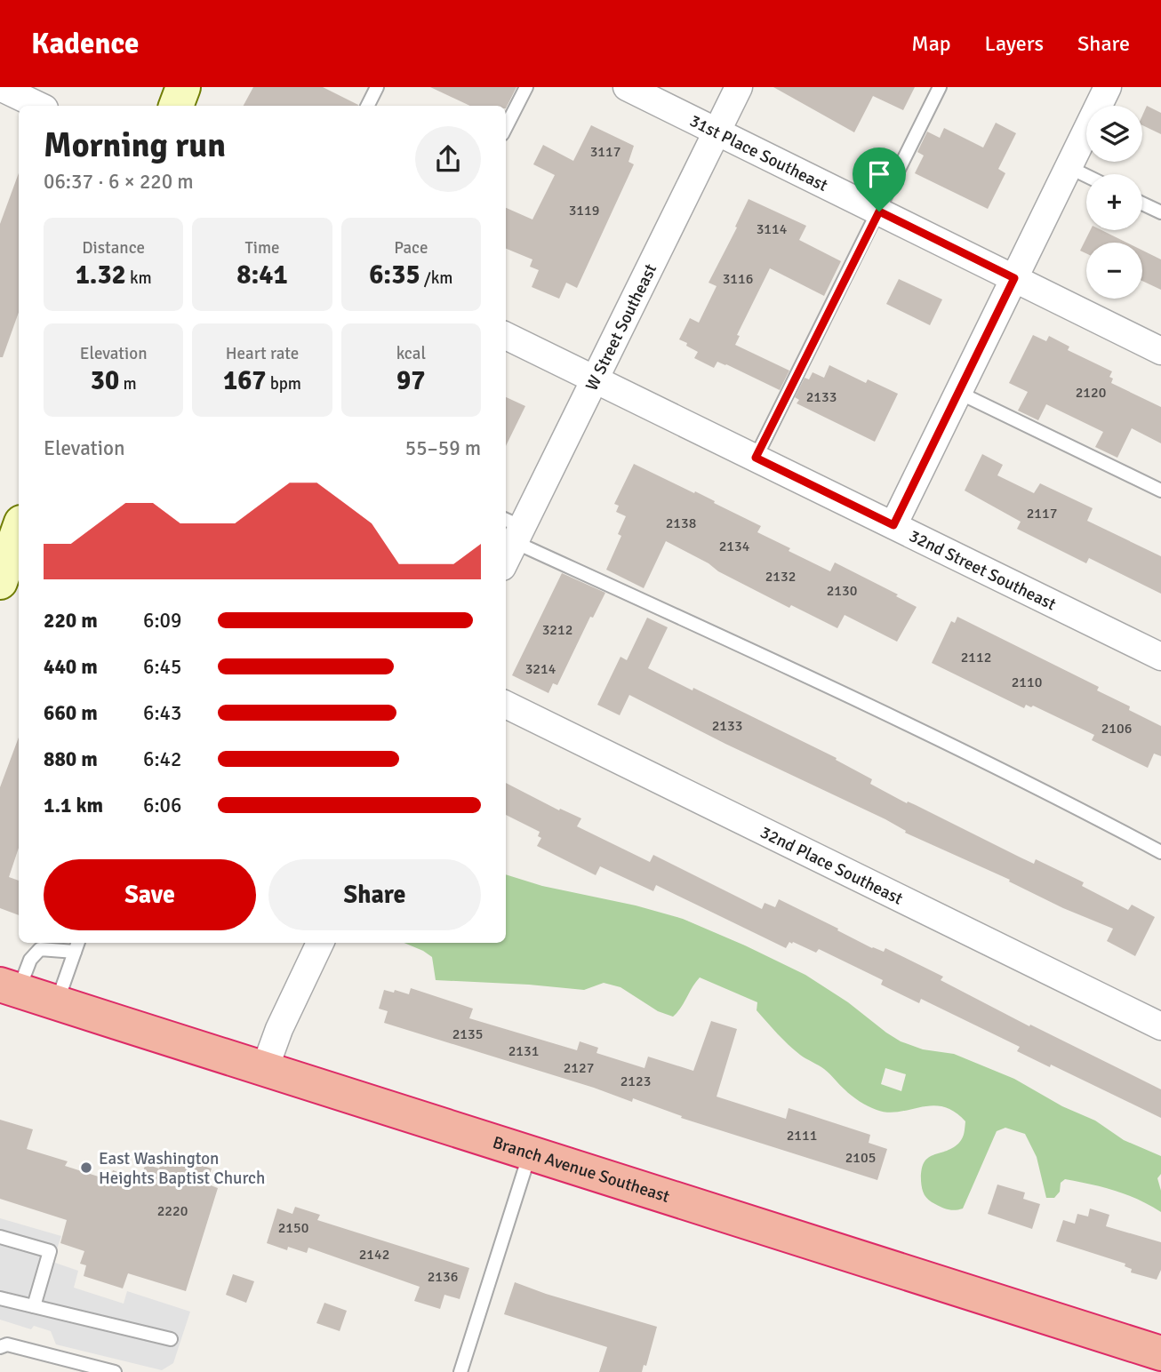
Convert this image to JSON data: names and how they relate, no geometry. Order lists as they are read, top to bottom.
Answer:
{
  "streets": {
    "highway": ["Branch Avenue Southeast"],
    "street": [
      "31st Place Southeast",
      "W Street Southeast",
      "32nd Street Southeast",
      "32nd Place Southeast"
    ]
  },
  "crossings": [
    ["31st Place Southeast", "W Street Southeast"],
    ["W Street Southeast", "32nd Street Southeast"]
  ],
  "places": ["East Washington Heights Baptist Church"],
  "house_numbers": [
    "3117",
    "3119",
    "3114",
    "3116",
    "2120",
    "2133",
    "2117",
    "2138",
    "2134",
    "2132",
    "2130",
    "3212",
    "2112",
    "3214",
    "2110",
    "2133",
    "2106",
    "2135",
    "2131",
    "2127",
    "2123",
    "2111",
    "2105",
    "2220",
    "2150",
    "2142",
    "2136"
  ],
  "page": {
    "header": "Kadence",
    "nav": ["Map", "Layers", "Share"],
    "map_buttons": ["+", "−"],
    "heading": ["Morning run", "06:37 · 6 × 220 m"],
    "stats": [
      ["Distance", "1.32 km"],
      ["Time", "8:41"],
      ["Pace", "6:35 /km"],
      ["Elevation", "30 m"],
      ["Heart rate", "167 bpm"],
      ["kcal", "97"]
    ],
    "chart": ["Elevation", "55–59 m"],
    "list": [
      {
        "name": "220 m",
        "note": "6:09"
      },
      {
        "name": "440 m",
        "note": "6:45"
      },
      {
        "name": "660 m",
        "note": "6:43"
      },
      {
        "name": "880 m",
        "note": "6:42"
      },
      {
        "name": "1.1 km",
        "note": "6:06"
      }
    ],
    "buttons": ["Save", "Share"]
  }
}
